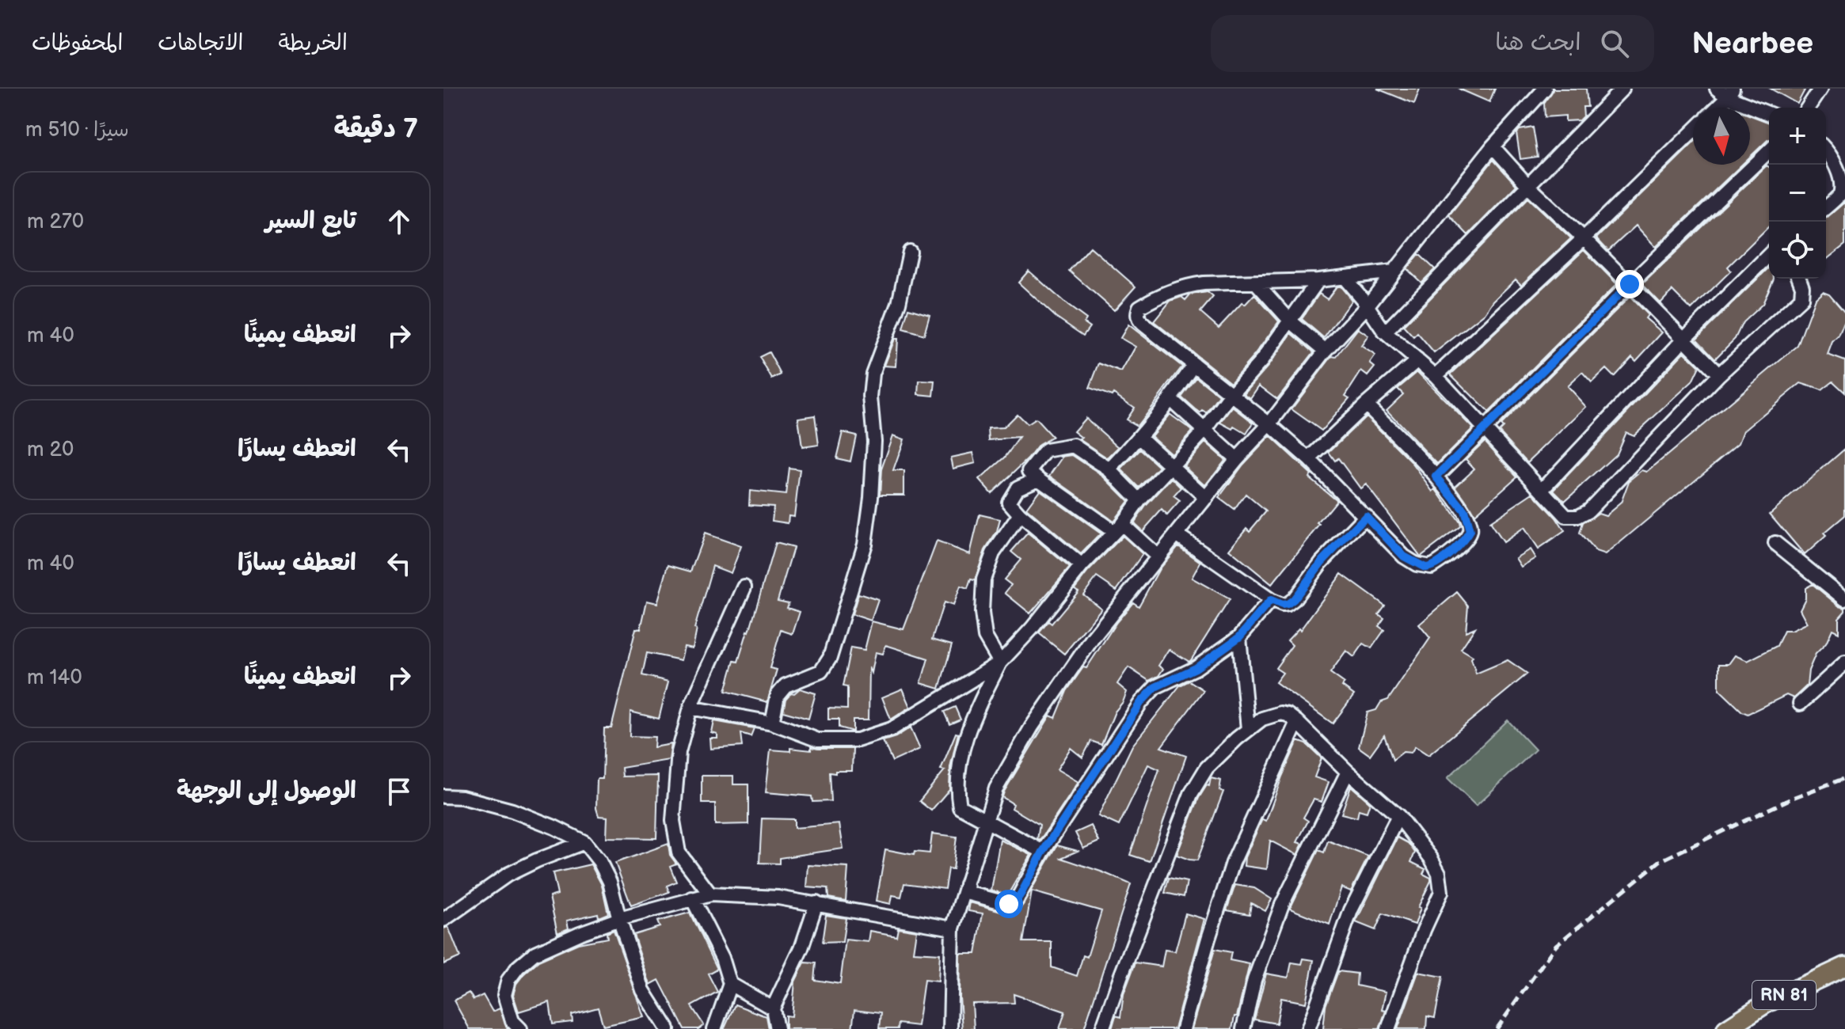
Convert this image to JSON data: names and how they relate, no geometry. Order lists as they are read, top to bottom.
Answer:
{
  "streets": {
    "main road": ["RN 81"]
  },
  "north": "bottom",
  "page": {
    "header": "Nearbee",
    "search": "ابحث هنا",
    "nav": ["الخريطة", "الاتجاهات", "المحفوظات"],
    "heading": ["7 دقيقة", "سيرًا · 510 m"],
    "map_buttons": ["+", "−"],
    "list": [
      ["تابع السير", "270 m"],
      ["انعطف يمينًا", "40 m"],
      ["انعطف يسارًا", "20 m"],
      ["انعطف يسارًا", "40 m"],
      ["انعطف يمينًا", "140 m"],
      "الوصول إلى الوجهة"
    ]
  }
}
